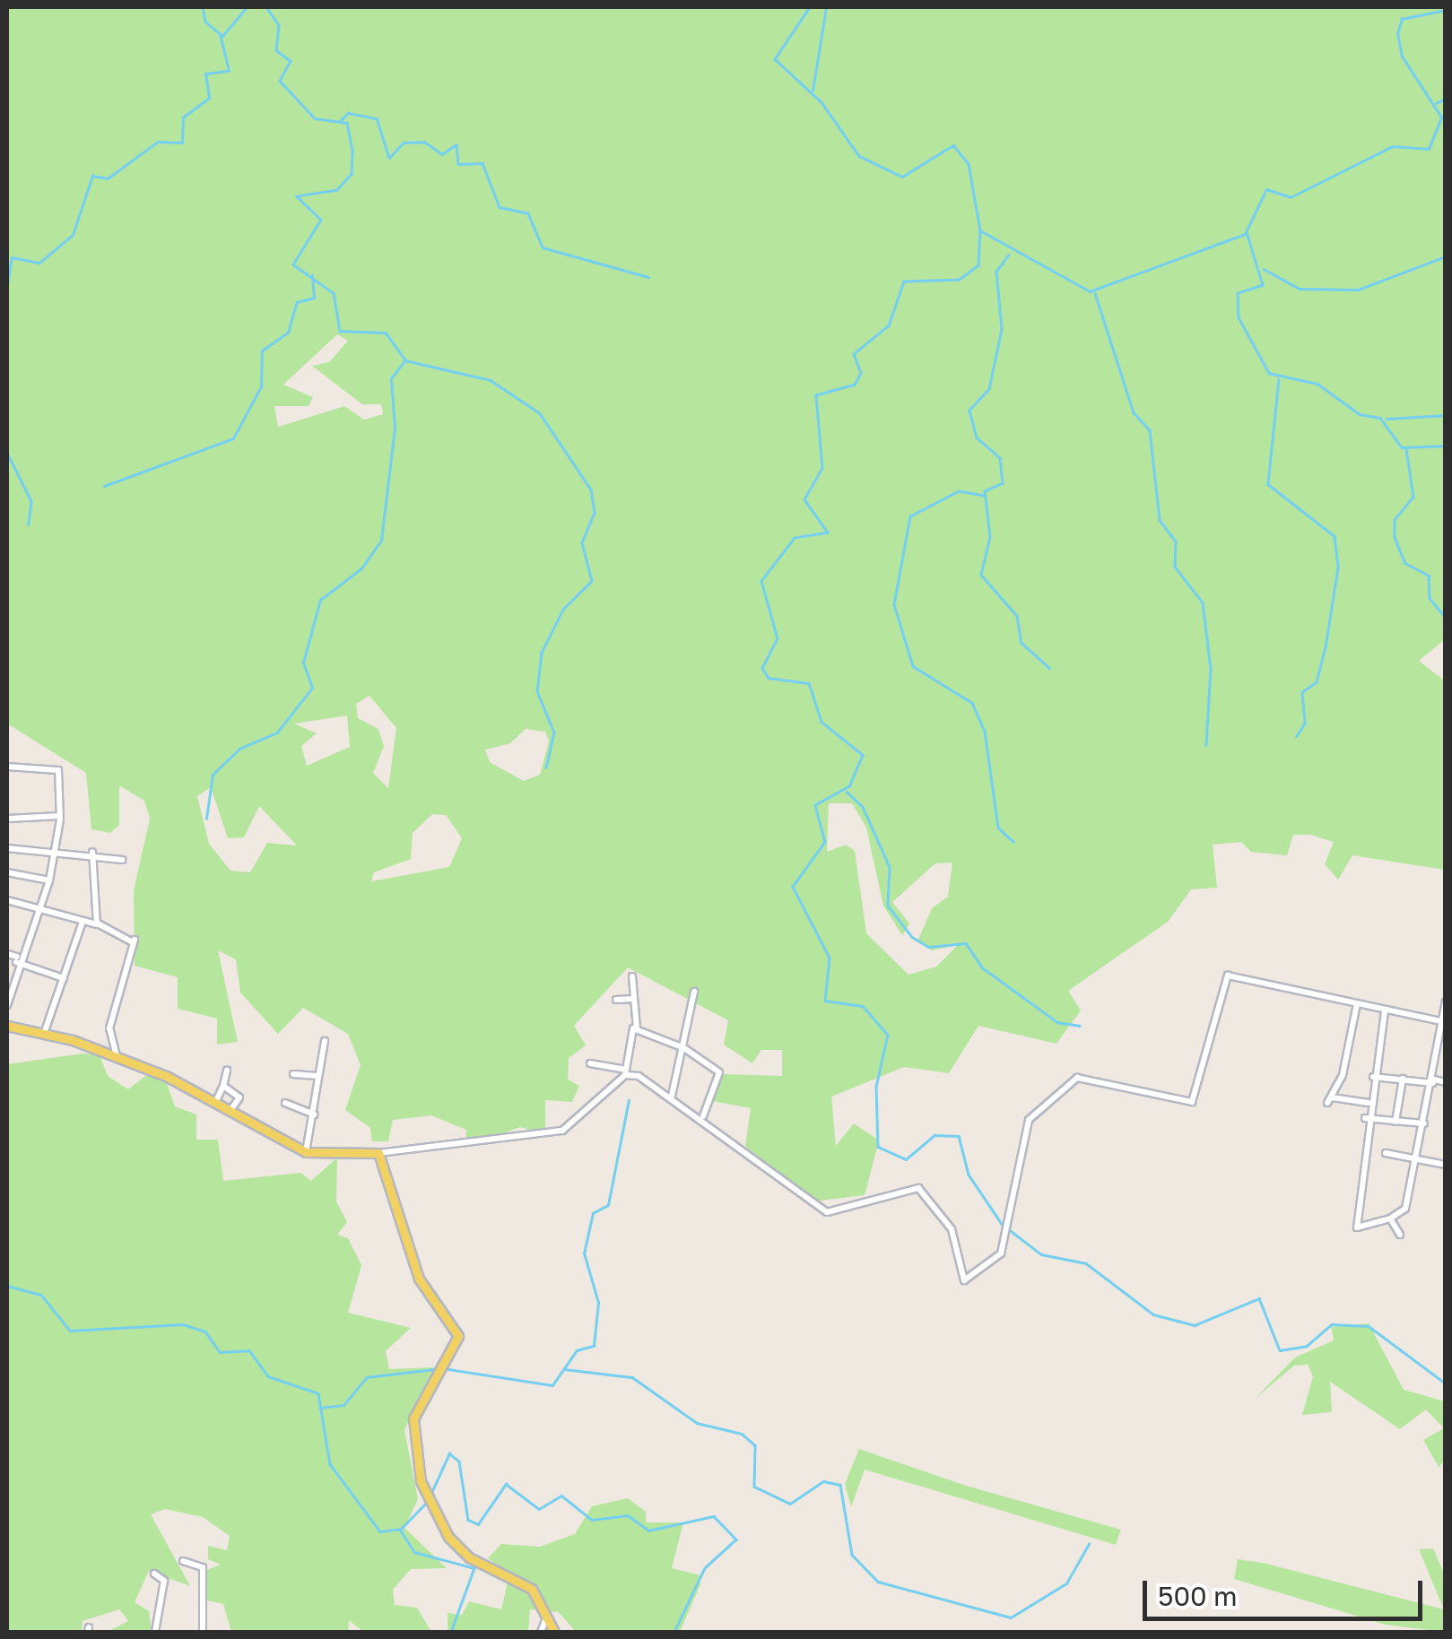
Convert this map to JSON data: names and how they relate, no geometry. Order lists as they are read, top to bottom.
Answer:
{
  "scale_bar": "500 m"
}
